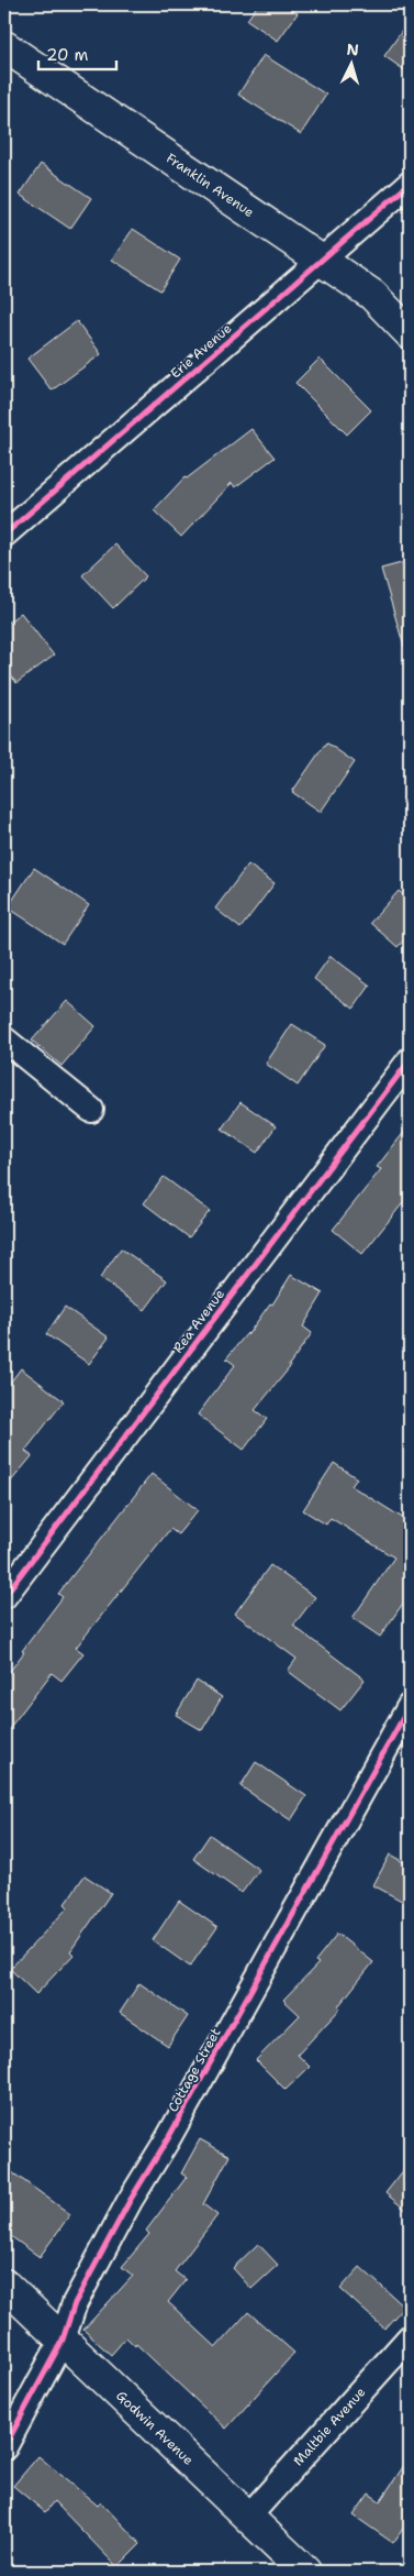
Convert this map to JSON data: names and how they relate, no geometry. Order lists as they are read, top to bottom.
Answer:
{
  "streets": {
    "street": [
      "Franklin Avenue",
      "Erie Avenue",
      "Rea Avenue",
      "Cottage Street",
      "Maltbie Avenue",
      "Godwin Avenue"
    ]
  },
  "crossings": [
    ["Franklin Avenue", "Erie Avenue"],
    ["Cottage Street", "Godwin Avenue"],
    ["Maltbie Avenue", "Godwin Avenue"]
  ],
  "scale_bar": "20 m",
  "north": "top"
}
